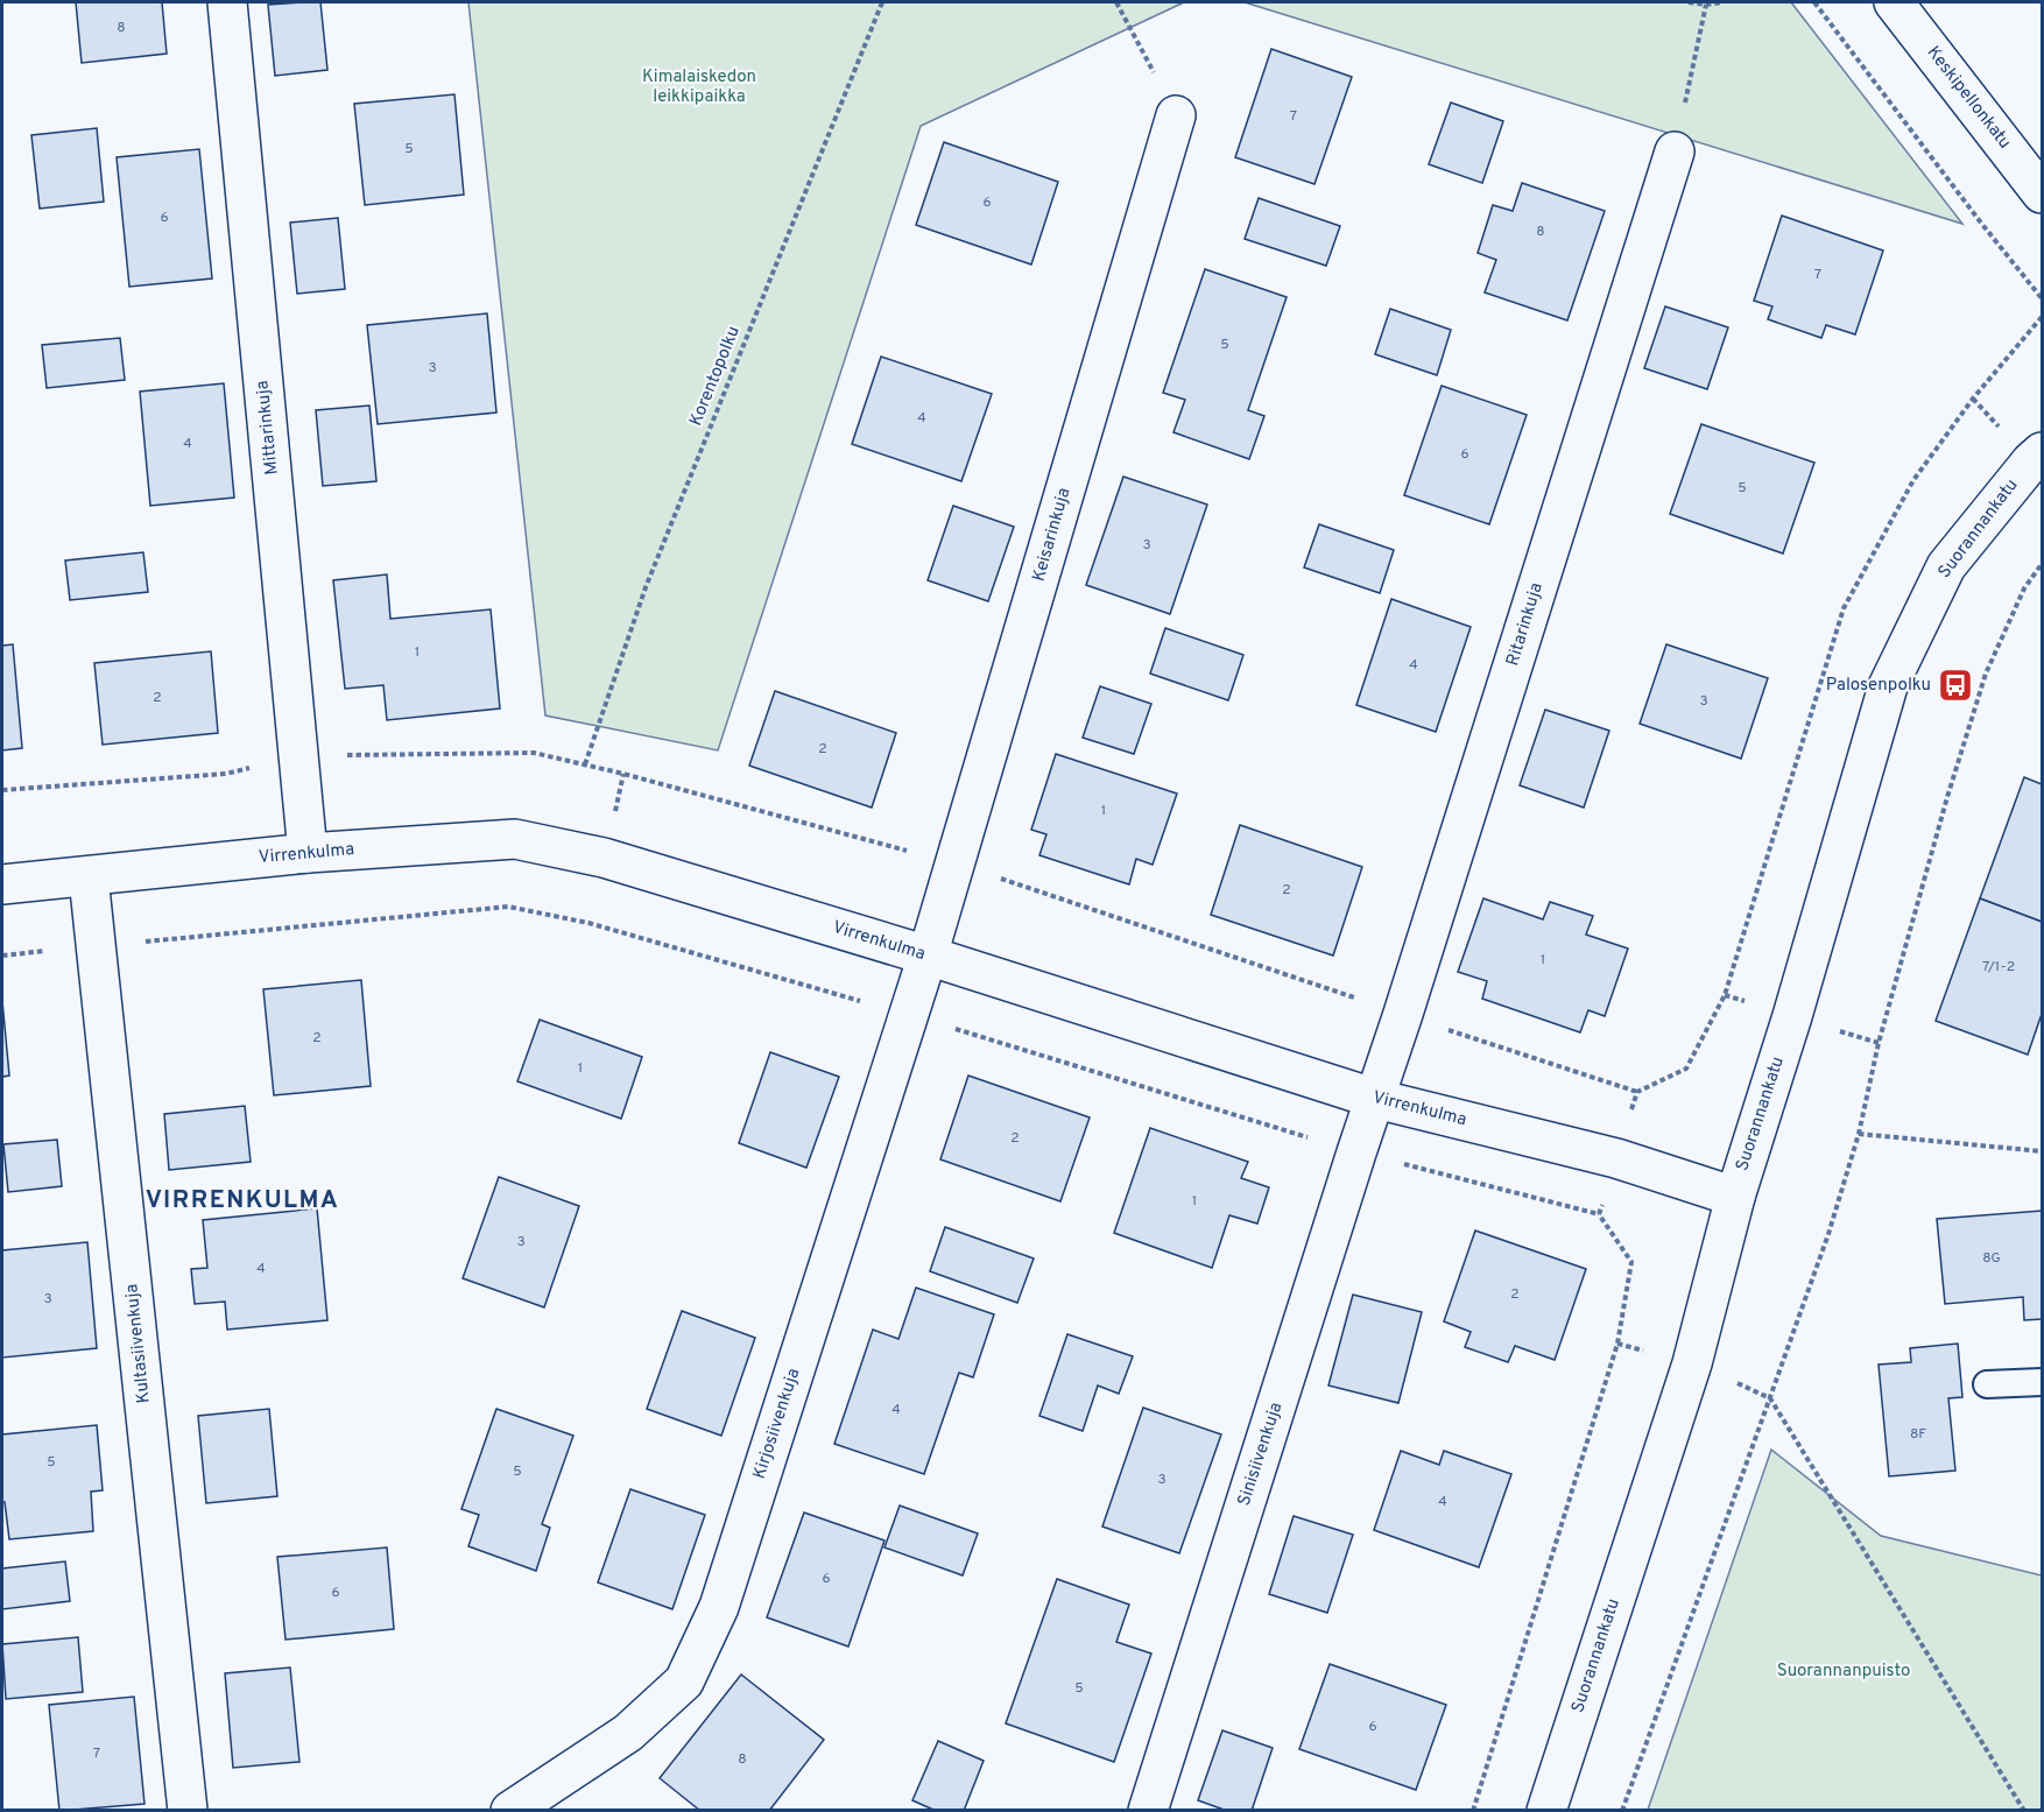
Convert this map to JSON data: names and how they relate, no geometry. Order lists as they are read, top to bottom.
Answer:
{
  "streets": {
    "street": [
      "Keskipellonkatu",
      "Mittarinkuja",
      "Suorannankatu",
      "Keisarinkuja",
      "Ritarinkuja",
      "Virrenkulma",
      "Kultasiivenkuja",
      "Kirjosiivenkuja",
      "Sinisiivenkuja"
    ],
    "path": ["Korentopolku"]
  },
  "crossings": [
    ["Mittarinkuja", "Virrenkulma"],
    ["Suorannankatu", "Virrenkulma"],
    ["Keisarinkuja", "Virrenkulma"],
    ["Keisarinkuja", "Kirjosiivenkuja"],
    ["Ritarinkuja", "Virrenkulma"],
    ["Ritarinkuja", "Sinisiivenkuja"],
    ["Virrenkulma", "Kultasiivenkuja"],
    ["Virrenkulma", "Kirjosiivenkuja"],
    ["Virrenkulma", "Sinisiivenkuja"]
  ],
  "districts": ["VIRRENKULMA"],
  "parks": ["Kimalaiskedon leikkipaikka", "Suorannanpuisto"],
  "places": {
    "bus stop": ["Palosenpolku"]
  },
  "house_numbers": [
    "8",
    "7",
    "5",
    "6",
    "6",
    "8",
    "7",
    "5",
    "3",
    "4",
    "4",
    "6",
    "5",
    "3",
    "1",
    "4",
    "2",
    "3",
    "2",
    "1",
    "2",
    "1",
    "7/1-2",
    "2",
    "1",
    "2",
    "1",
    "3",
    "8G",
    "4",
    "2",
    "3",
    "4",
    "8F",
    "5",
    "5",
    "3",
    "4",
    "6",
    "6",
    "5",
    "6",
    "7",
    "8"
  ]
}
